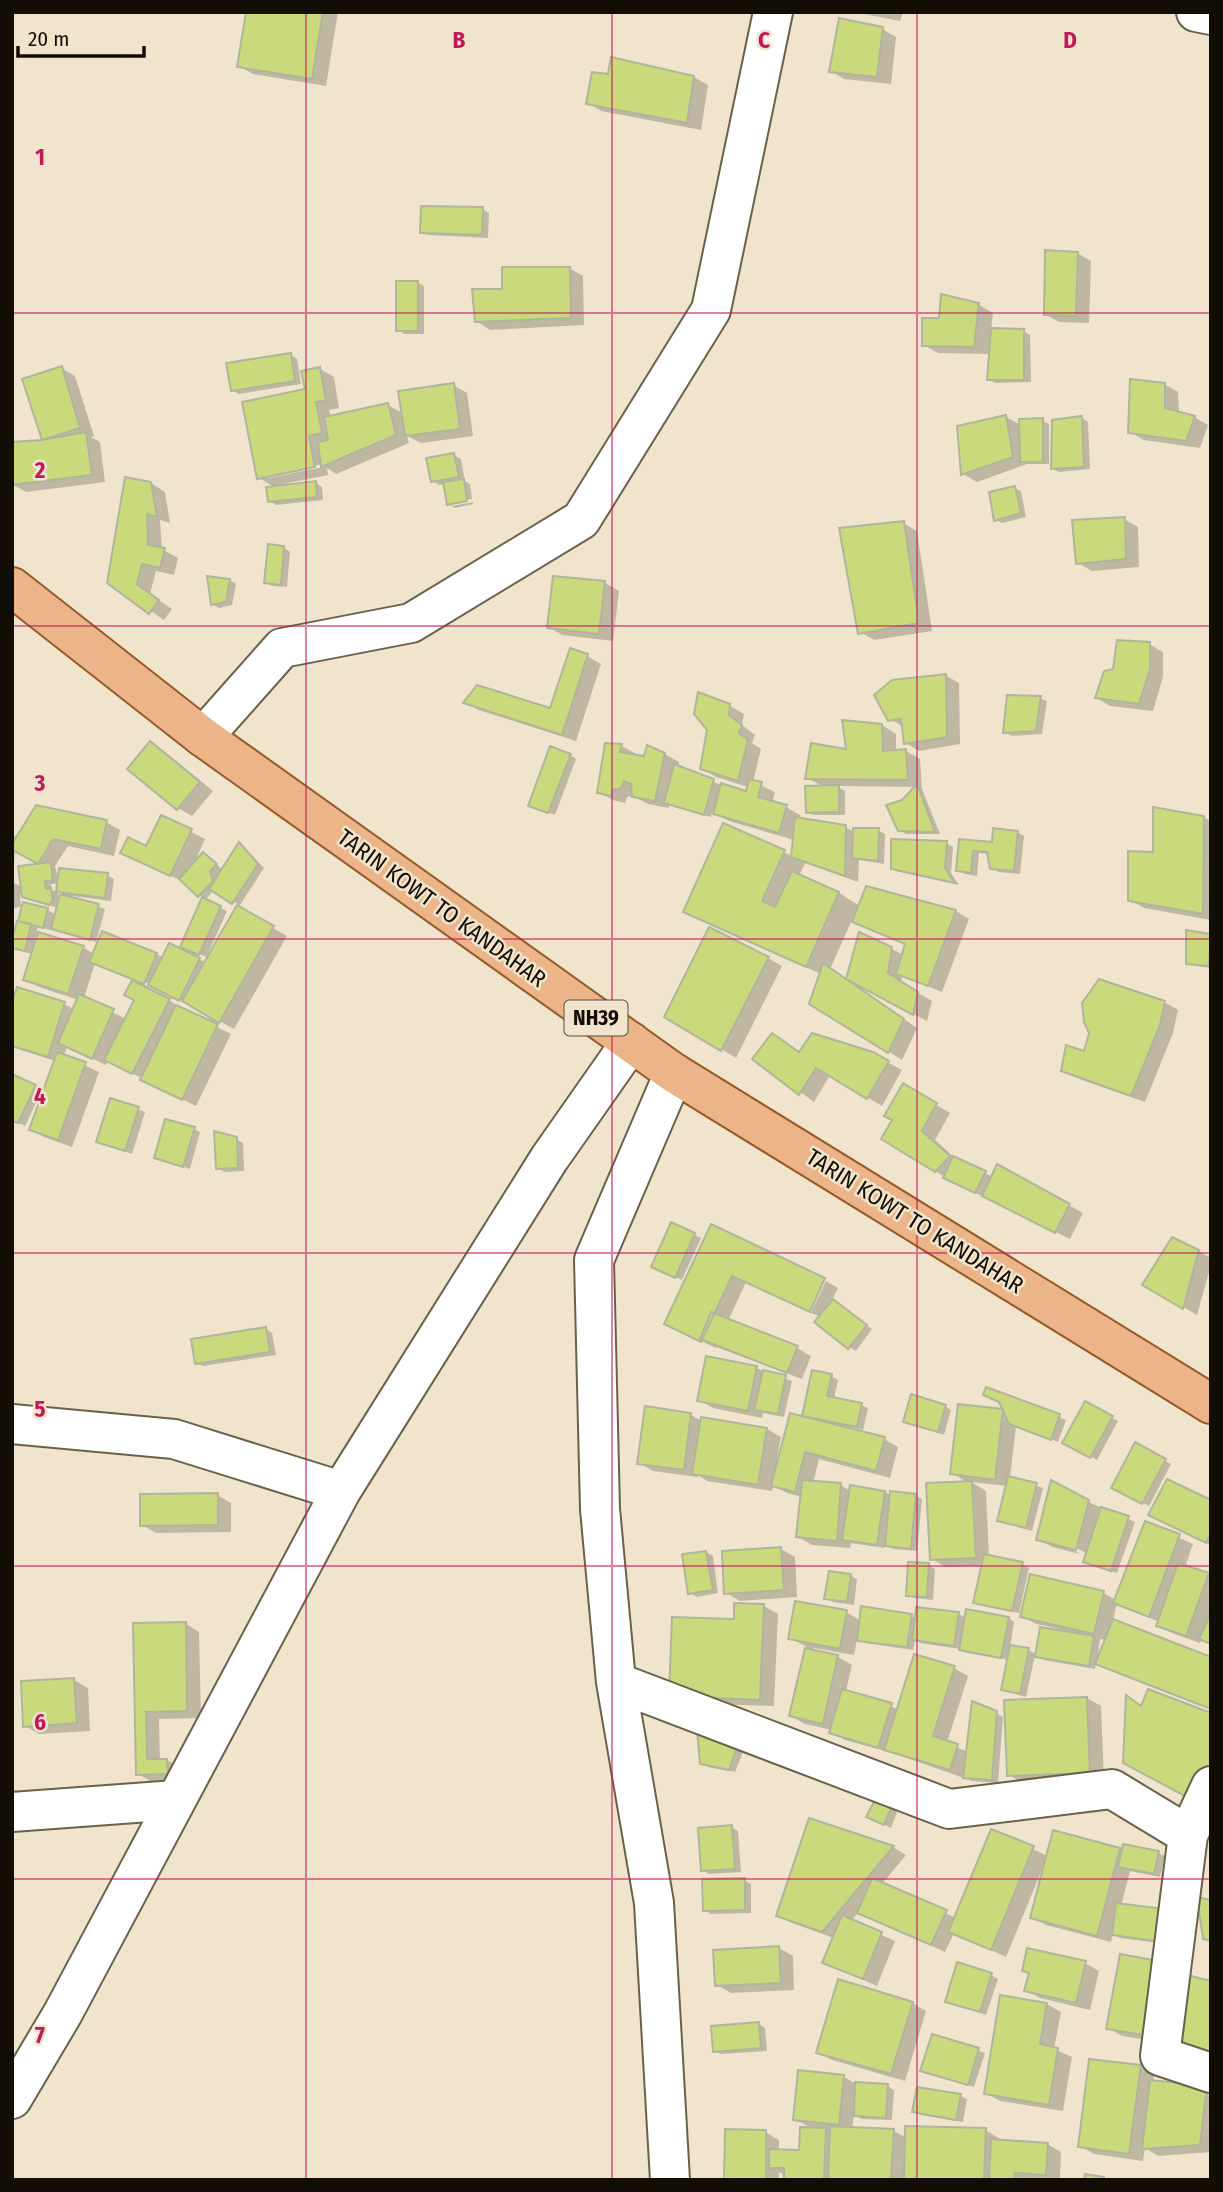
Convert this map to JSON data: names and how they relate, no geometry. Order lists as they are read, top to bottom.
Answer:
{
  "streets": {
    "main road": ["TARIN KOWT TO KANDAHAR", "NH39"]
  },
  "scale_bar": "20 m",
  "grid": {
    "columns": ["B", "C", "D"],
    "rows": [
      "1",
      "2",
      "3",
      "4",
      "5",
      "6",
      "7"
    ]
  }
}
